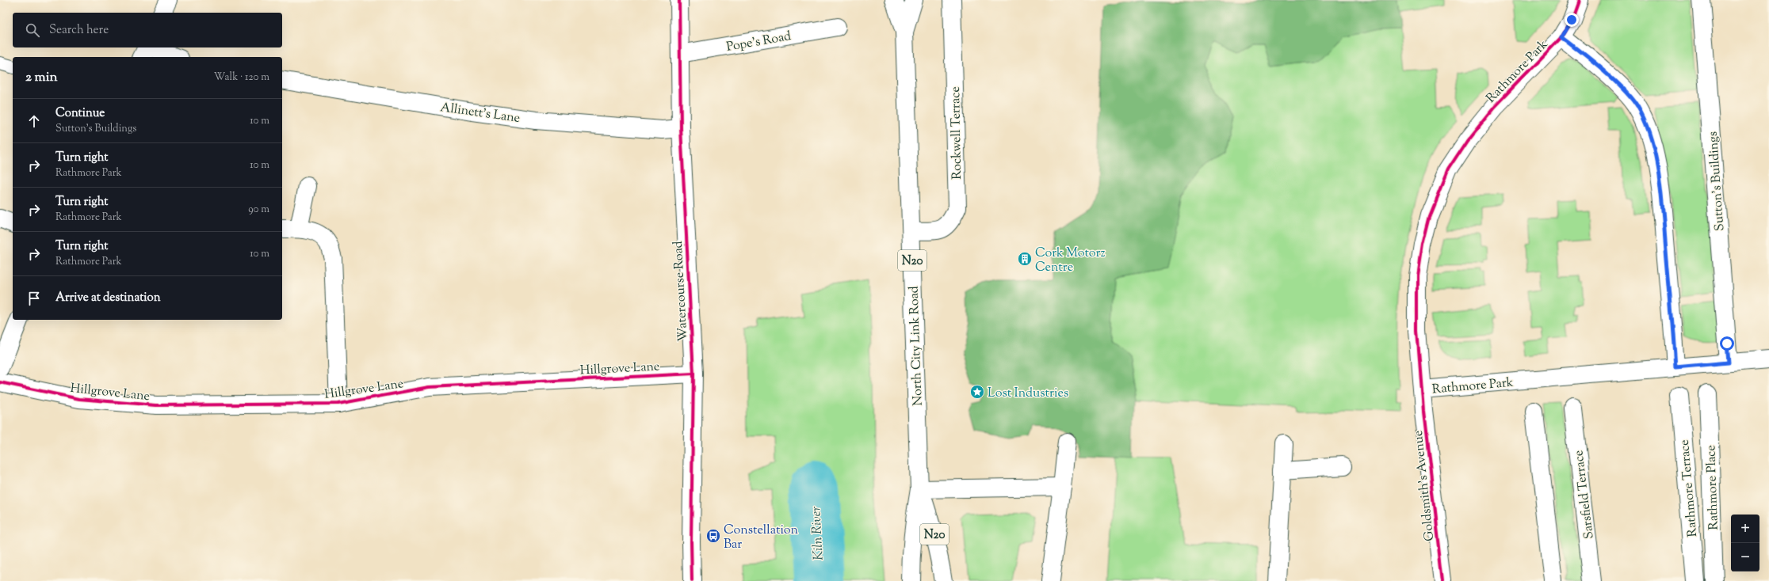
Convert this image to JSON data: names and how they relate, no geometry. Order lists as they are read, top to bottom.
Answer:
{
  "streets": {
    "main road": [
      "Pope's Road",
      "Rathmore Park",
      "Allinett's Lane",
      "Rockwell Terrace",
      "Sutton's Buildings",
      "N20",
      "Watercourse Road",
      "North City Link Road",
      "Hillgrove Lane",
      "Goldsmith's Avenue",
      "Rathmore Place",
      "Rathmore Terrace",
      "Sarsfield Terrace"
    ]
  },
  "crossings": [
    ["Pope's Road", "Watercourse Road"],
    ["Rathmore Park", "Sutton's Buildings"],
    ["Rathmore Park", "Goldsmith's Avenue"],
    ["Allinett's Lane", "Watercourse Road"],
    ["Rockwell Terrace", "North City Link Road"],
    ["Watercourse Road", "Hillgrove Lane"]
  ],
  "water": ["Kiln River"],
  "places": {
    "building": ["Cork Motorz Centre"],
    "place": ["Lost Industries"],
    "bus stop": ["Constellation Bar"]
  },
  "page": {
    "search": "Search here",
    "heading": ["2 min", "Walk · 120 m"],
    "list": [
      ["Continue", "Sutton's Buildings", "10 m"],
      ["Turn right", "Rathmore Park", "10 m"],
      ["Turn right", "Rathmore Park", "90 m"],
      ["Turn right", "Rathmore Park", "10 m"],
      "Arrive at destination"
    ],
    "map_buttons": ["+", "−"]
  }
}
